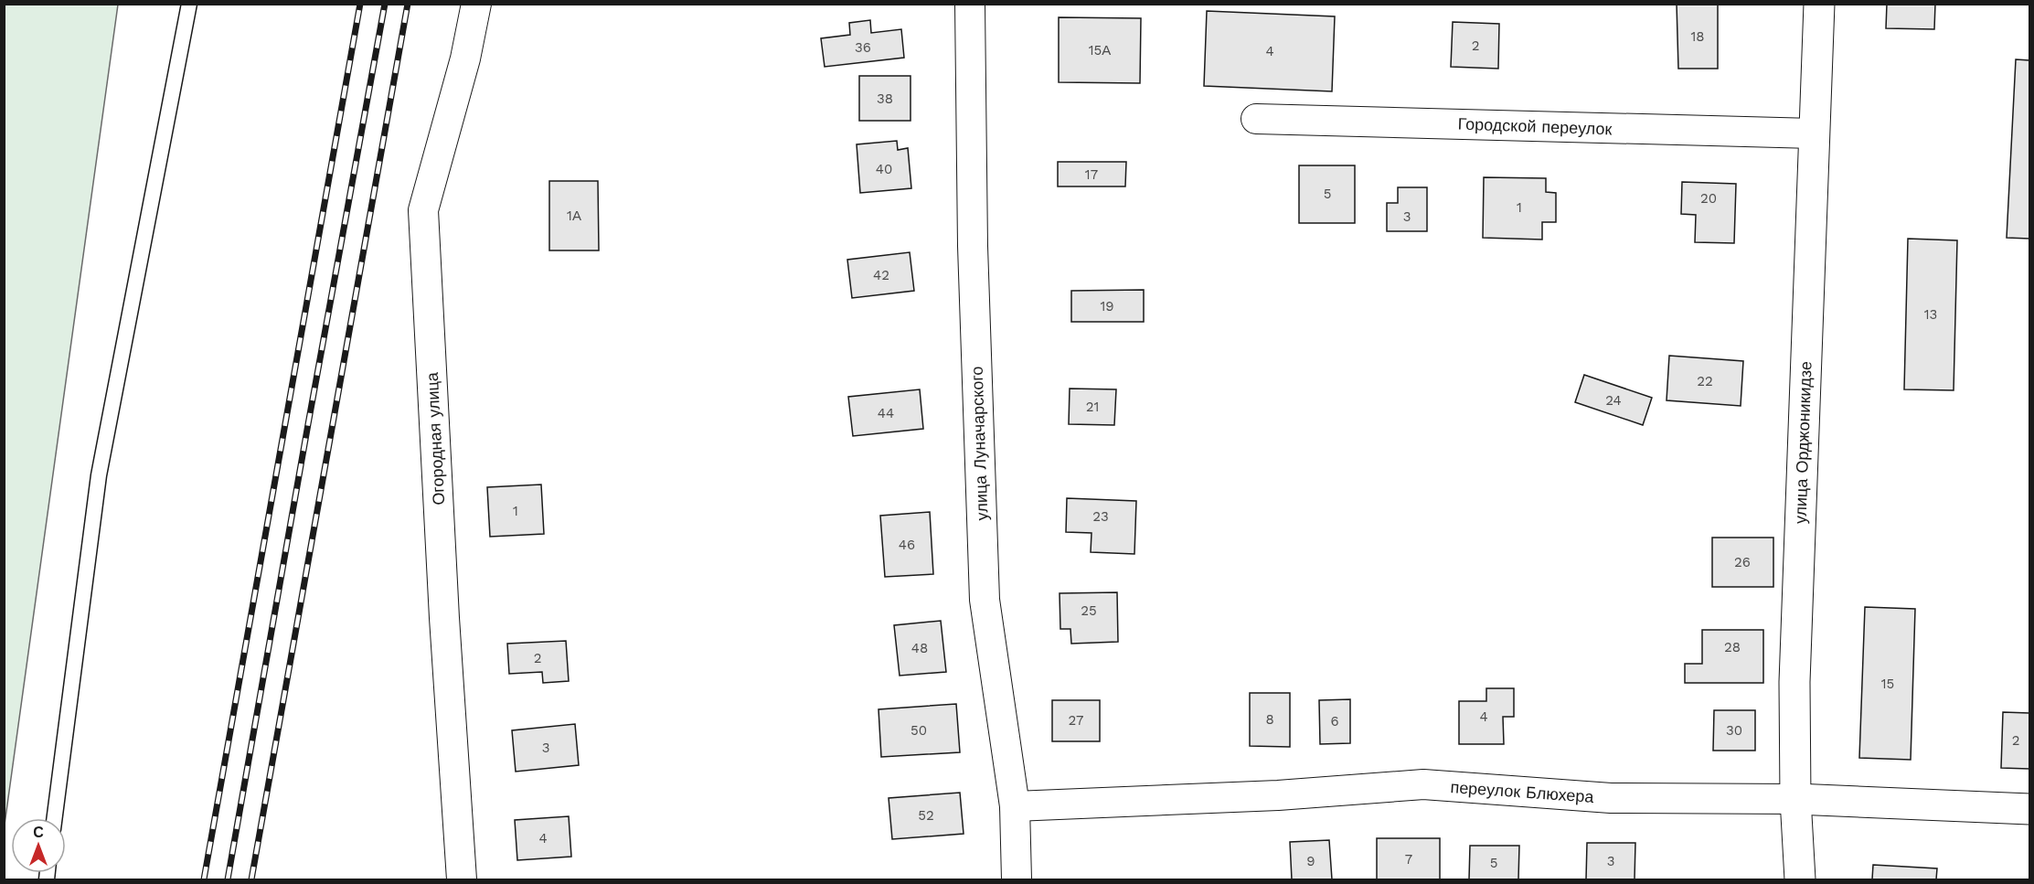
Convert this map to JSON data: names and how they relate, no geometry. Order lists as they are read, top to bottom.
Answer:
{
  "streets": {
    "street": [
      "Городской переулок",
      "Огородная улица",
      "улица Орджоникидзе",
      "улица Луначарского",
      "переулок Блюхера"
    ]
  },
  "crossings": [
    ["Городской переулок", "улица Орджоникидзе"],
    ["улица Орджоникидзе", "переулок Блюхера"],
    ["улица Луначарского", "переулок Блюхера"]
  ],
  "house_numbers": [
    "18",
    "2",
    "36",
    "15А",
    "4",
    "38",
    "40",
    "17",
    "5",
    "20",
    "1",
    "1А",
    "3",
    "42",
    "19",
    "13",
    "22",
    "24",
    "21",
    "44",
    "1",
    "23",
    "46",
    "26",
    "25",
    "28",
    "48",
    "2",
    "15",
    "4",
    "8",
    "27",
    "6",
    "50",
    "30",
    "2",
    "3",
    "52",
    "4",
    "7",
    "9",
    "3",
    "5"
  ],
  "north": "top"
}
